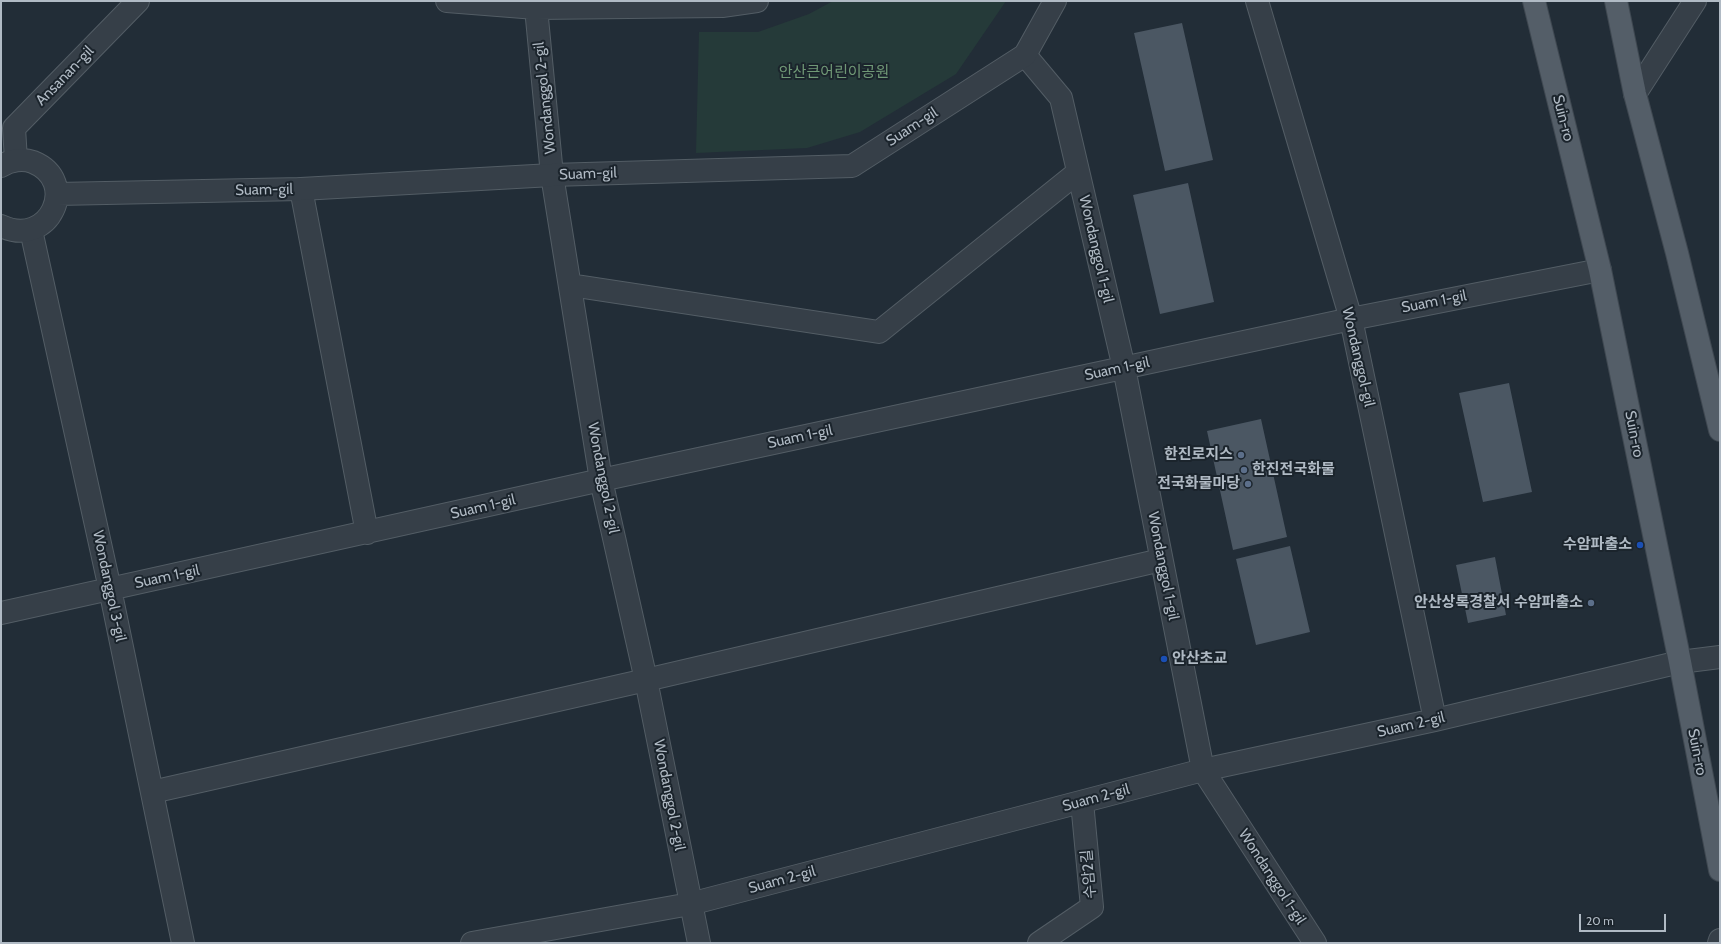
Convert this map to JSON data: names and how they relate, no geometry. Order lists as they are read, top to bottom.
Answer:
{
  "streets": {
    "main road": ["Suin-ro"],
    "street": [
      "Ansanan-gil",
      "Wondanggol 2-gil",
      "Suam-gil",
      "Wondanggol 1-gil",
      "Suam 1-gil",
      "Wondanggol-gil",
      "Wondanggol 3-gil",
      "Suam 2-gil",
      "수암2길"
    ]
  },
  "crossings": [
    ["Wondanggol 2-gil", "Suam-gil"],
    ["Wondanggol 2-gil", "Suam 1-gil"],
    ["Wondanggol 2-gil", "Suam 2-gil"],
    ["Suin-ro", "Suam 1-gil"],
    ["Suin-ro", "Suam 2-gil"],
    ["Suam-gil", "Wondanggol 1-gil"],
    ["Wondanggol 1-gil", "Suam 1-gil"],
    ["Wondanggol 1-gil", "Suam 2-gil"],
    ["Suam 1-gil", "Wondanggol-gil"],
    ["Suam 1-gil", "Wondanggol 3-gil"],
    ["Wondanggol-gil", "Suam 2-gil"],
    ["Suam 2-gil", "수암2길"]
  ],
  "parks": ["안산큰어린이공원"],
  "places": [
    "한진로지스",
    "한진전국화물",
    "전국화물마당",
    "수암파출소",
    "안산상록경찰서 수암파출소",
    "안산초교"
  ],
  "scale_bar": "20 m"
}
